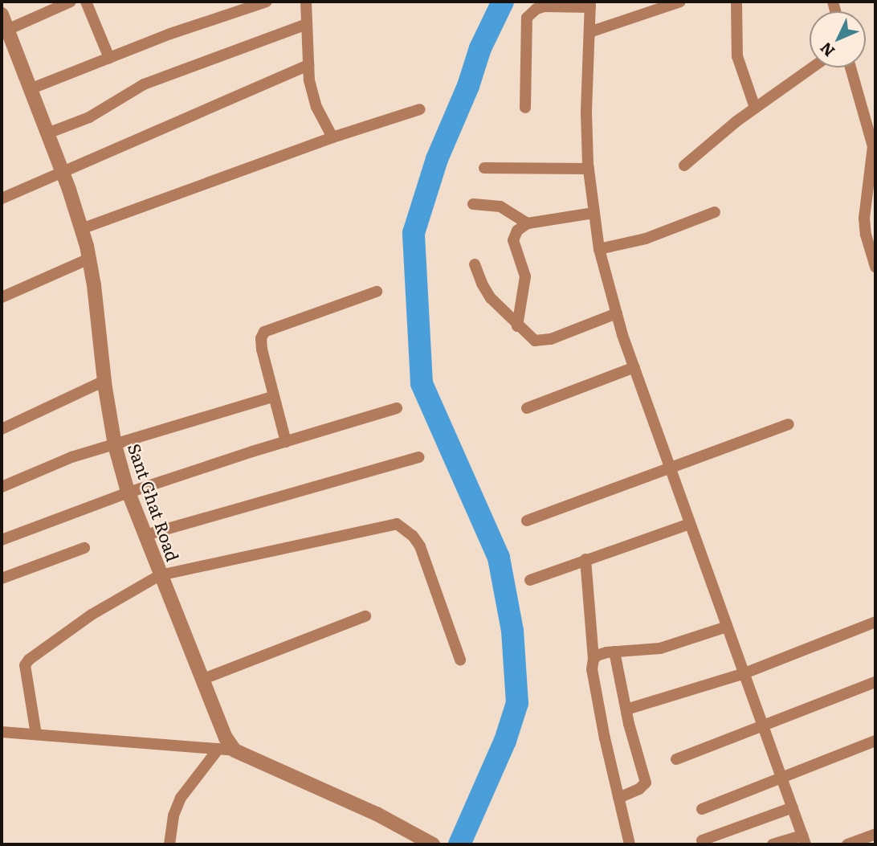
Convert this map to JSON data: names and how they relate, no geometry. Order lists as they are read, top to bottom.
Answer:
{
  "streets": {
    "street": ["Sant Ghat Road"]
  },
  "north": "bottom left"
}
